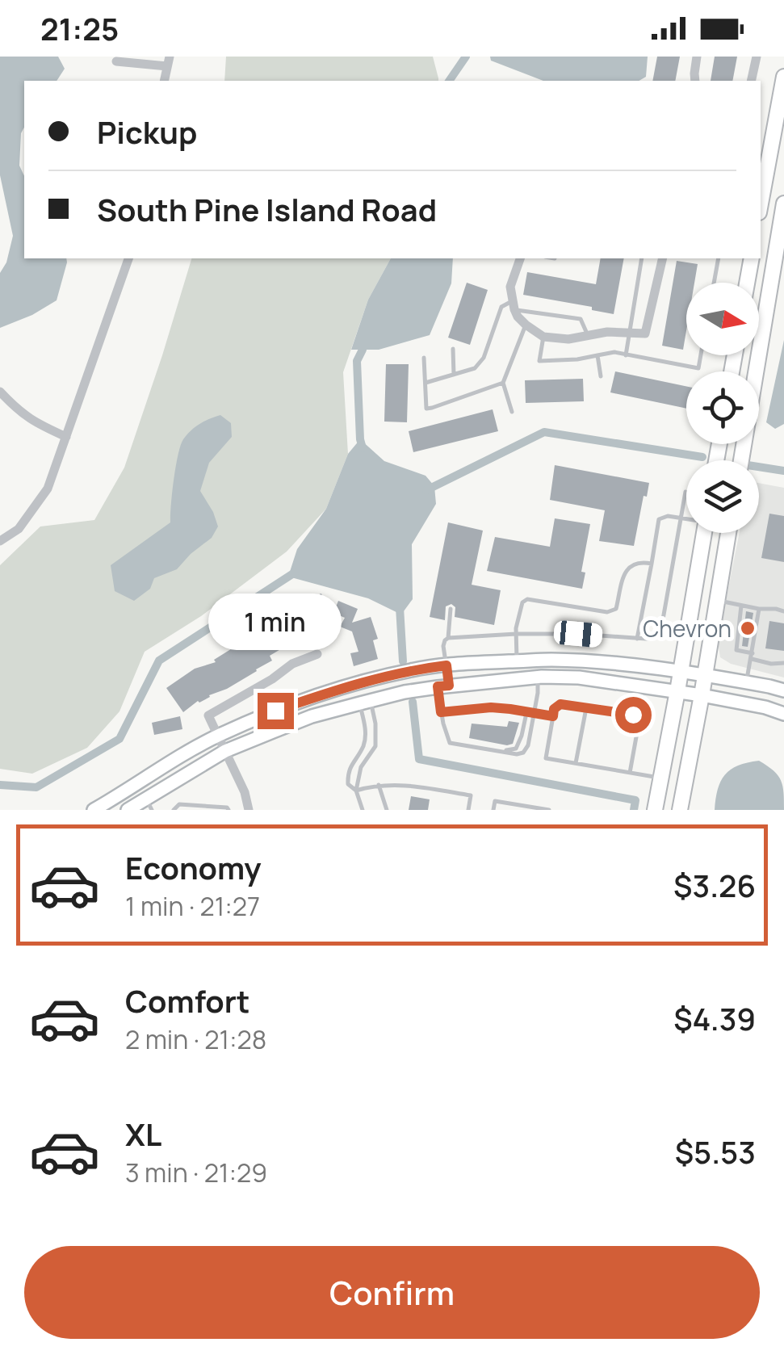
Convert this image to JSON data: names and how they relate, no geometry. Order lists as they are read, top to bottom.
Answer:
{
  "places": ["Chevron"],
  "north": "right",
  "page": {
    "status": "21:25",
    "banner": ["Pickup", "South Pine Island Road"],
    "bubble": "1 min",
    "list": [
      {
        "name": "Economy",
        "note": "1 min · 21:27",
        "value": "$3.26"
      },
      {
        "name": "Comfort",
        "note": "2 min · 21:28",
        "value": "$4.39"
      },
      {
        "name": "XL",
        "note": "3 min · 21:29",
        "value": "$5.53"
      }
    ],
    "buttons": "Confirm"
  }
}
